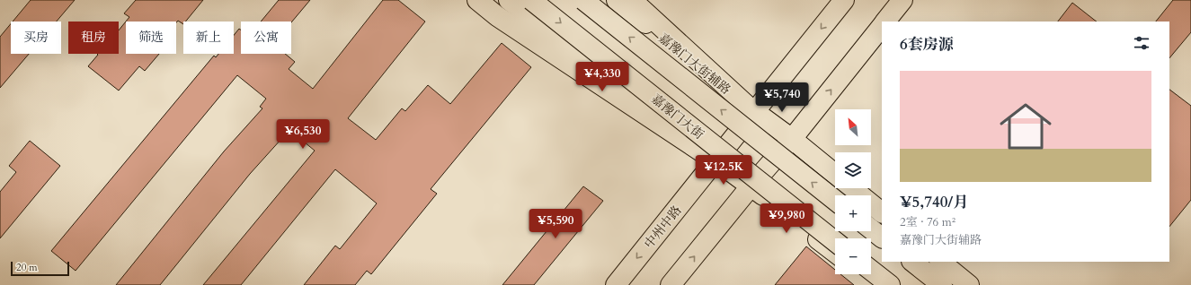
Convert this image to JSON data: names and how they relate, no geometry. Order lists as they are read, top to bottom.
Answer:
{
  "streets": {
    "main road": ["嘉豫门大街辅路", "嘉豫门大街", "中州中路"]
  },
  "crossings": [
    ["嘉豫门大街辅路", "中州中路"]
  ],
  "scale_bar": "20 m",
  "north": "top left",
  "page": {
    "chip": [
      "买房",
      "租房",
      "筛选",
      "新上",
      "公寓"
    ],
    "heading": "6套房源",
    "price": [
      "¥4,330",
      "¥5,740",
      "¥6,530",
      "¥12.5K",
      "¥9,980",
      "¥5,590"
    ],
    "list": [
      {
        "name": "¥5,740/月",
        "note": "2室 · 76 m² · 嘉豫门大街辅路"
      }
    ],
    "map_buttons": ["+", "−"],
    "scale": "20 m"
  }
}
